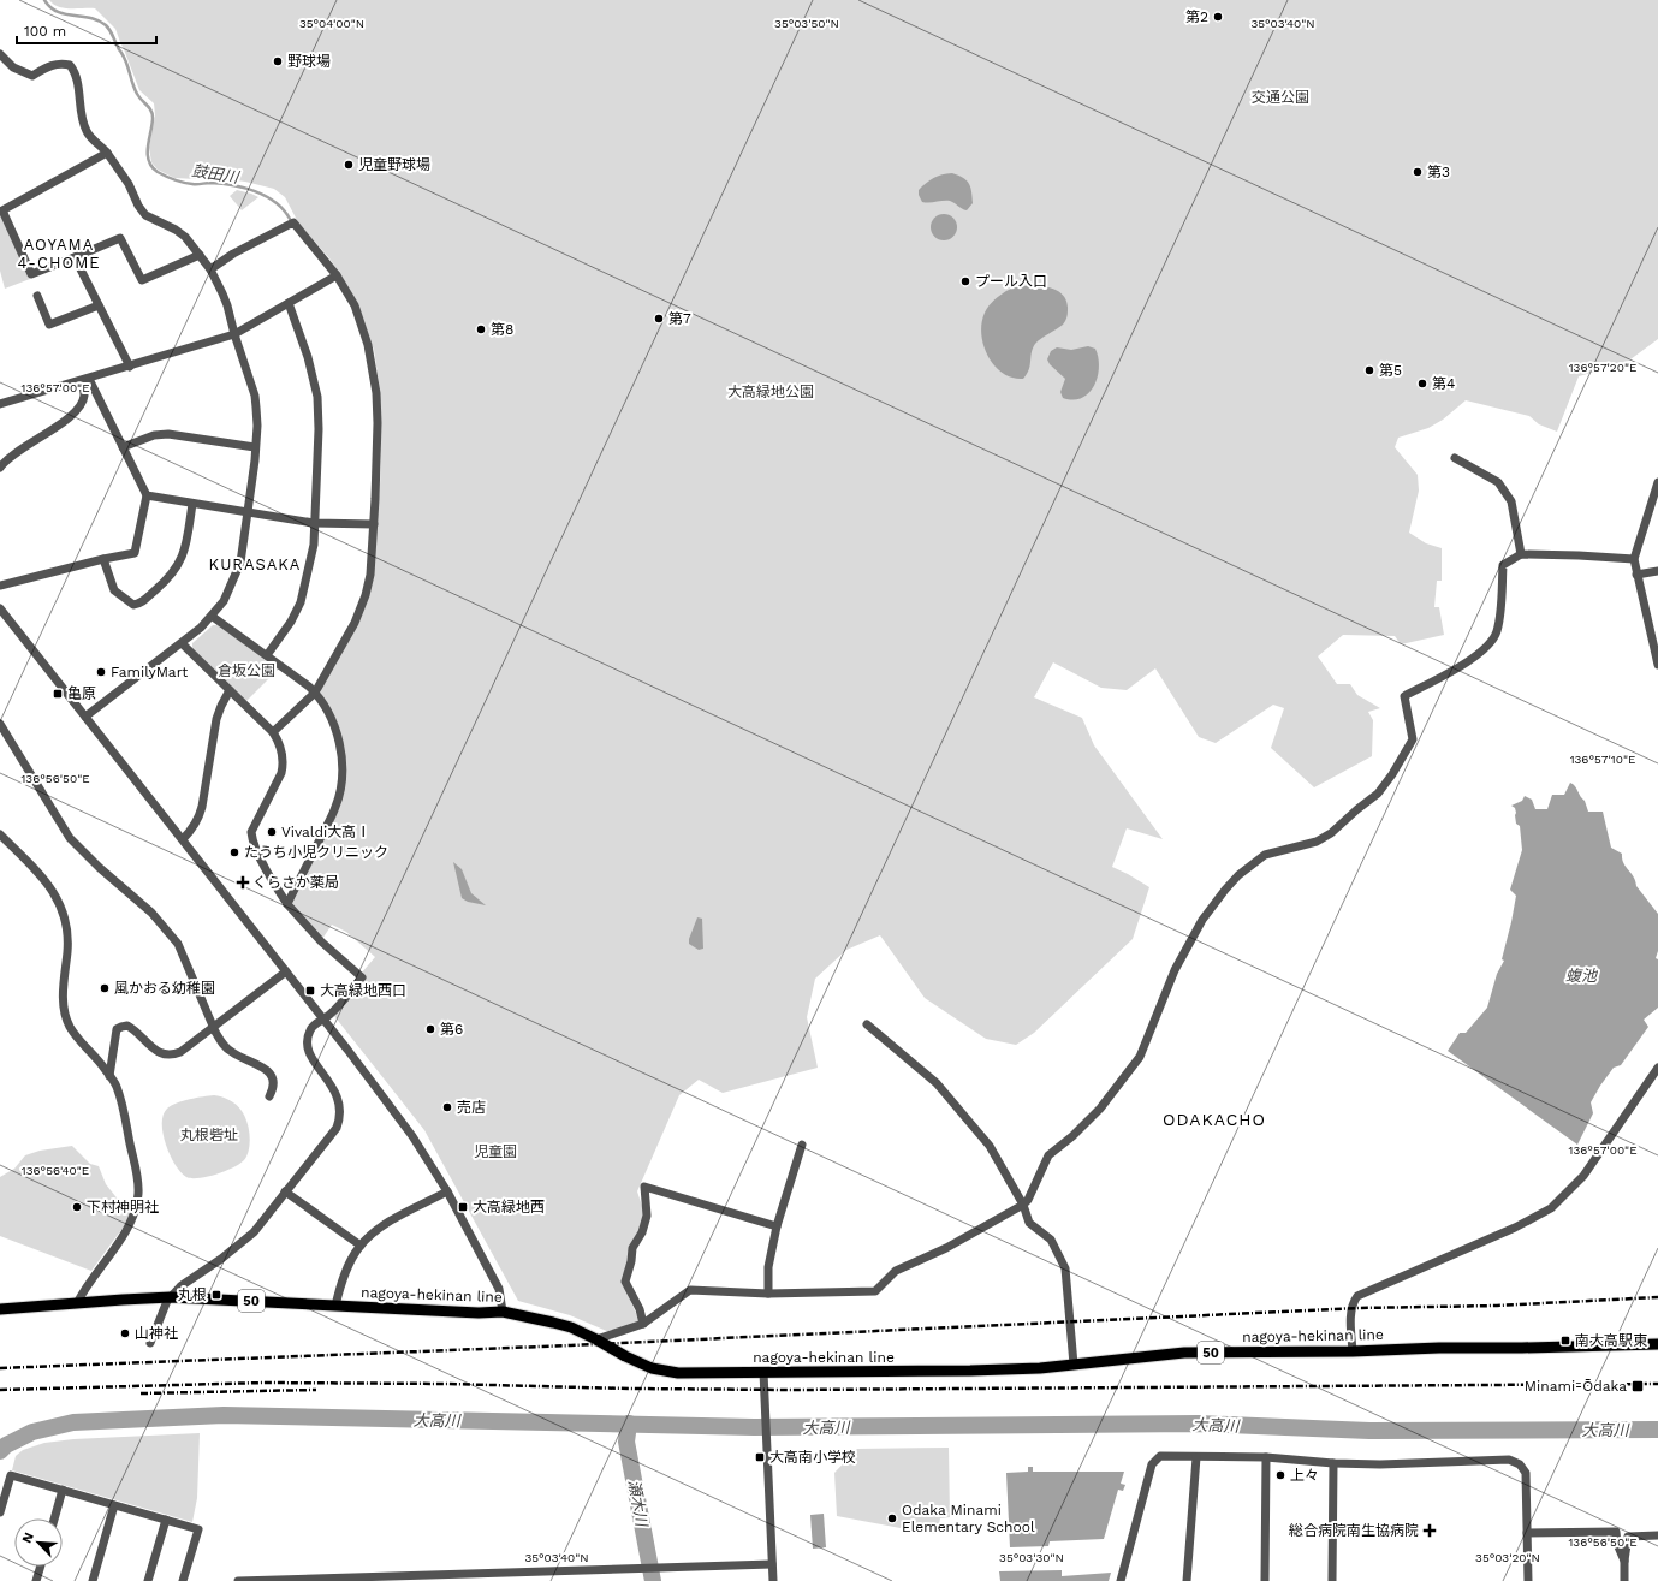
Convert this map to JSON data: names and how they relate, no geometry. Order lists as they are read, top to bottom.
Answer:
{
  "streets": {
    "main road": ["nagoya-hekinan line", "50"]
  },
  "districts": ["AOYAMA 4-CHOME", "KURASAKA", "ODAKACHO"],
  "water": [
    "鼓田川",
    "蝮池",
    "大高川",
    "瀬木川"
  ],
  "parks": [
    "交通公園",
    "大高緑地公園",
    "倉坂公園",
    "丸根砦址",
    "児童園"
  ],
  "places": {
    "other": [
      "第2",
      "野球場",
      "児童野球場",
      "第3",
      "プール入口",
      "第7",
      "第8",
      "第5",
      "第4",
      "FamilyMart",
      "Vivaldi大高Ⅰ",
      "たうち小児クリニック",
      "風かおる幼稚園",
      "第6",
      "売店",
      "下村神明社",
      "山神社",
      "上々",
      "Odaka Minami Elementary School"
    ],
    "transit": [
      "亀原",
      "大高緑地西口",
      "大高緑地西",
      "丸根",
      "南大高駅東",
      "Minami-Ōdaka",
      "大高南小学校"
    ],
    "health": ["くらさか薬局", "総合病院南生協病院"]
  },
  "scale_bar": "100 m",
  "north": "top left",
  "coordinates": [
    "35°04'00\"N",
    "35°03'50\"N",
    "35°03'40\"N",
    "136°57'20\"E",
    "136°57'00\"E",
    "136°57'10\"E",
    "136°56'50\"E",
    "136°56'40\"E",
    "35°03'30\"N",
    "35°03'20\"N"
  ]
}
